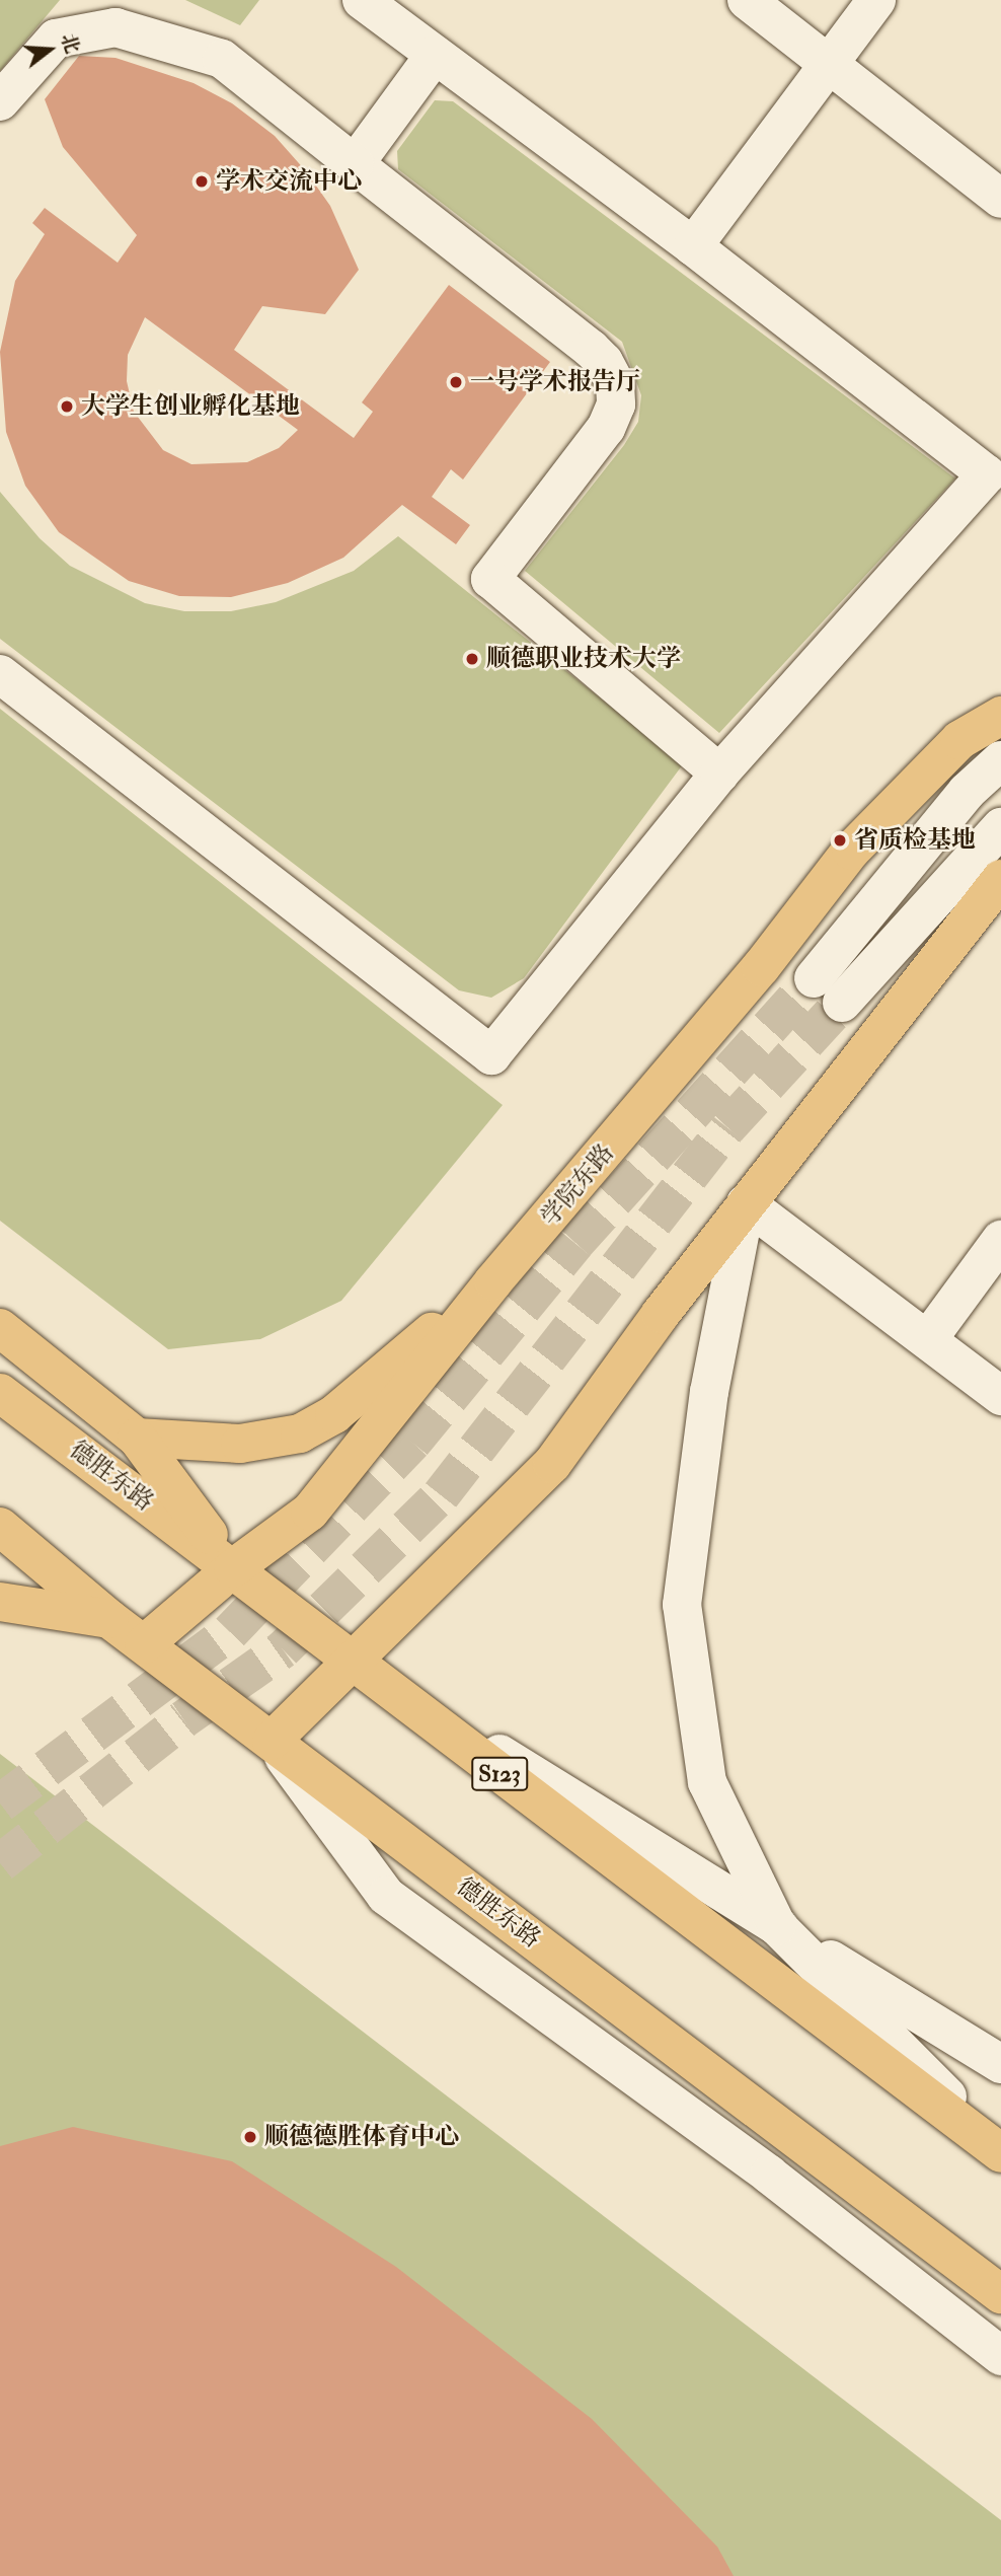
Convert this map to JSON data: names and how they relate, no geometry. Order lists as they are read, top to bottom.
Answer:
{
  "streets": {
    "main road": ["学院东路", "德胜东路", "S123"]
  },
  "crossings": [
    ["学院东路", "德胜东路"]
  ],
  "places": [
    "学术交流中心",
    "一号学术报告厅",
    "大学生创业孵化基地",
    "顺德职业技术大学",
    "省质检基地",
    "顺德德胜体育中心"
  ],
  "north": "right"
}
